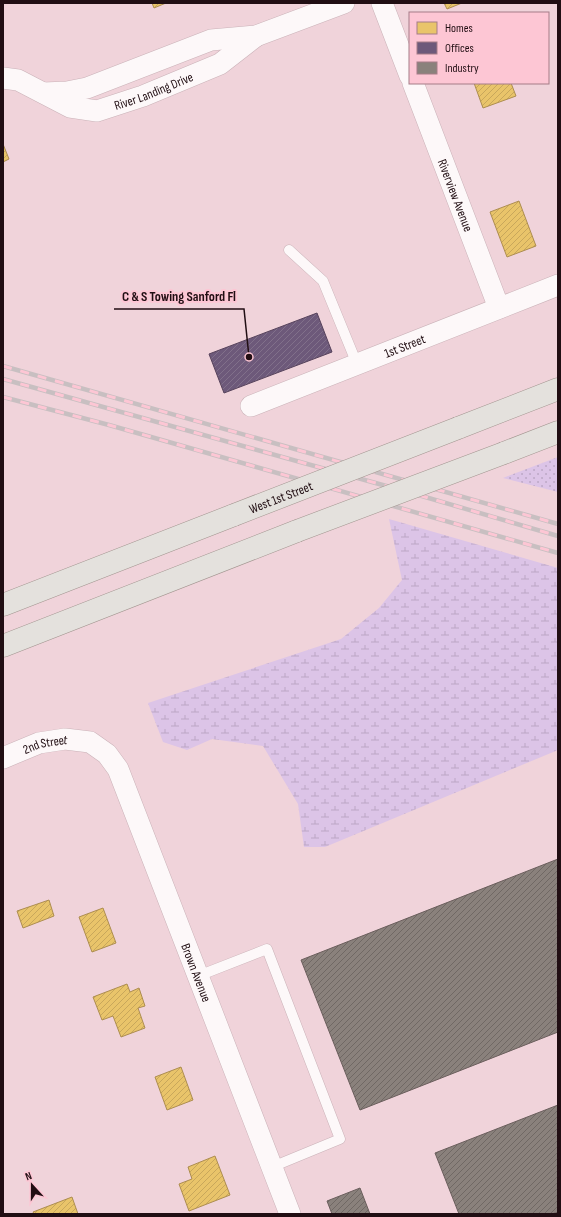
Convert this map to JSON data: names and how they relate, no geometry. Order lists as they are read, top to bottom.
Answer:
{
  "streets": {
    "main road": ["West 1st Street"],
    "street": [
      "River Landing Drive",
      "Riverview Avenue",
      "1st Street",
      "2nd Street",
      "Brown Avenue"
    ]
  },
  "crossings": [
    ["Riverview Avenue", "1st Street"],
    ["2nd Street", "Brown Avenue"]
  ],
  "places": ["C & S Towing Sanford Fl"],
  "legend": ["Homes", "Offices", "Industry"],
  "north": "top"
}
